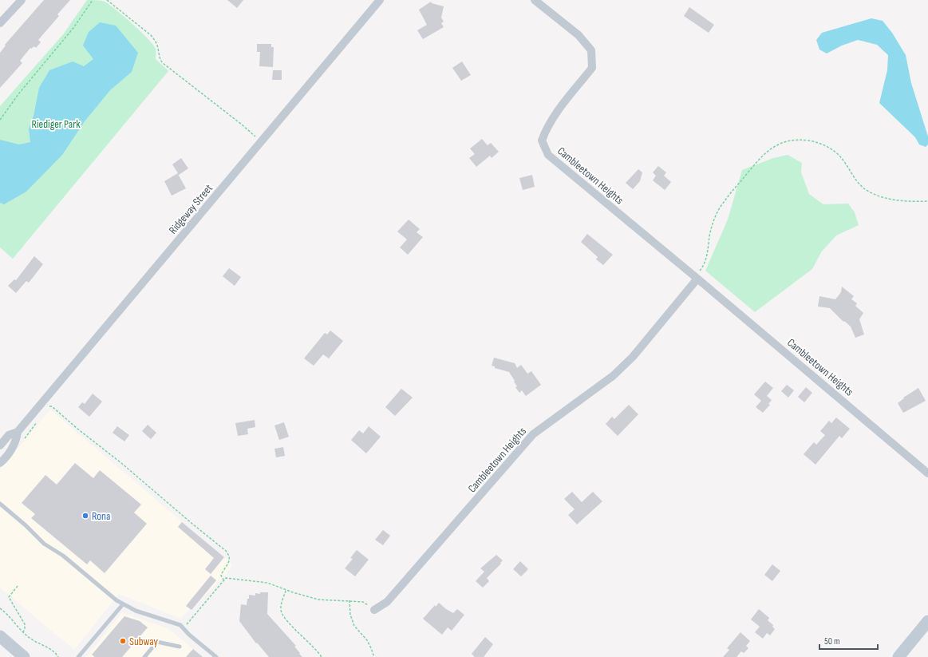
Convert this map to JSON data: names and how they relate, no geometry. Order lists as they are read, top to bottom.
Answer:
{
  "streets": {
    "street": ["Cambleetown Heights", "Ridgeway Street"]
  },
  "parks": ["Riediger Park"],
  "places": ["Rona", "Subway"],
  "scale_bar": "50 m"
}
